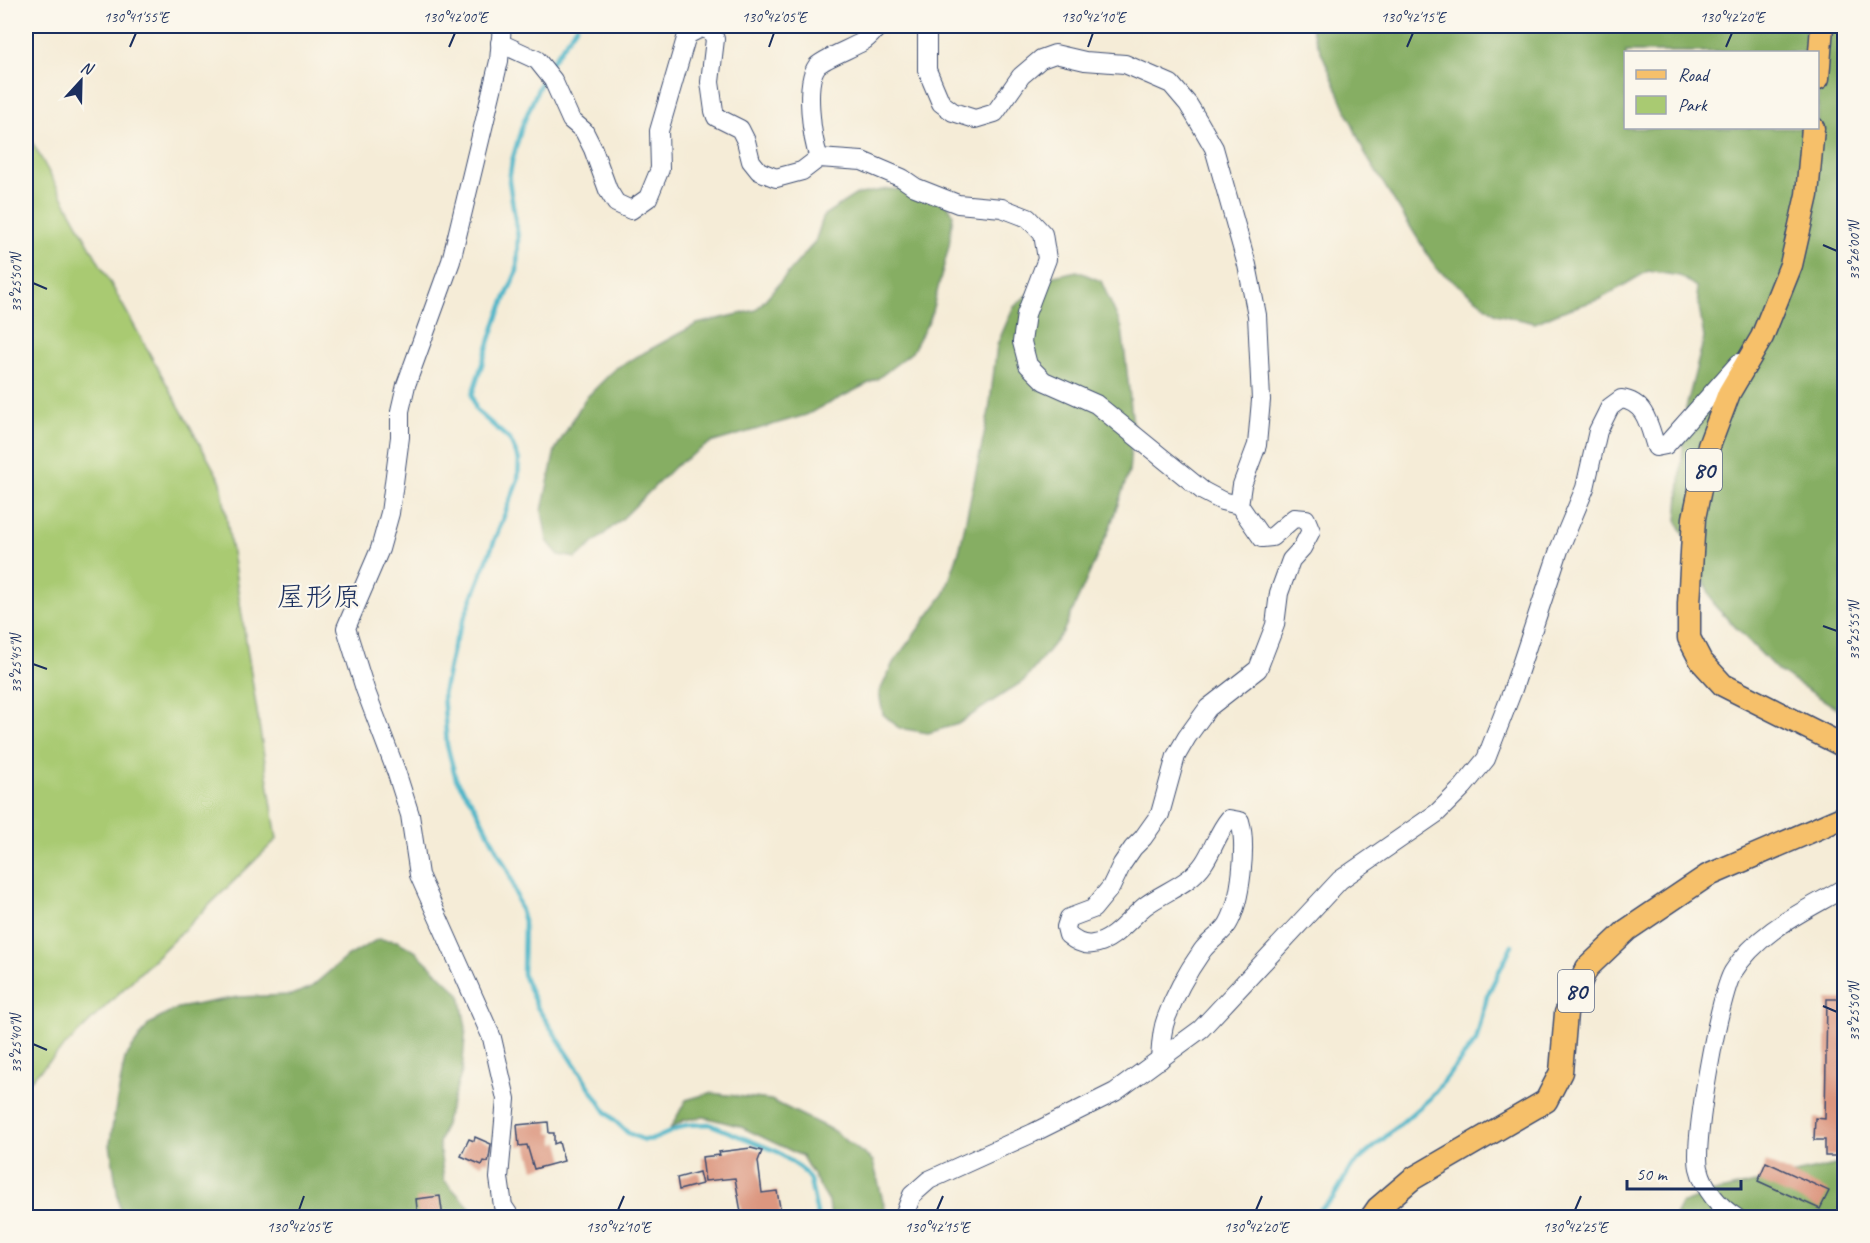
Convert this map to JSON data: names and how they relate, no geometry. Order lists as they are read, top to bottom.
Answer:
{
  "streets": {
    "main road": ["80"]
  },
  "districts": ["屋形原"],
  "legend": ["Road", "Park"],
  "scale_bar": "50 m",
  "north": "top",
  "coordinates": [
    "130°41'55\"E",
    "130°42'00\"E",
    "130°42'05\"E",
    "130°42'10\"E",
    "130°42'15\"E",
    "130°42'20\"E",
    "33°26'00\"N",
    "33°25'50\"N",
    "33°25'55\"N",
    "33°25'45\"N",
    "33°25'40\"N",
    "130°42'25\"E"
  ]
}
